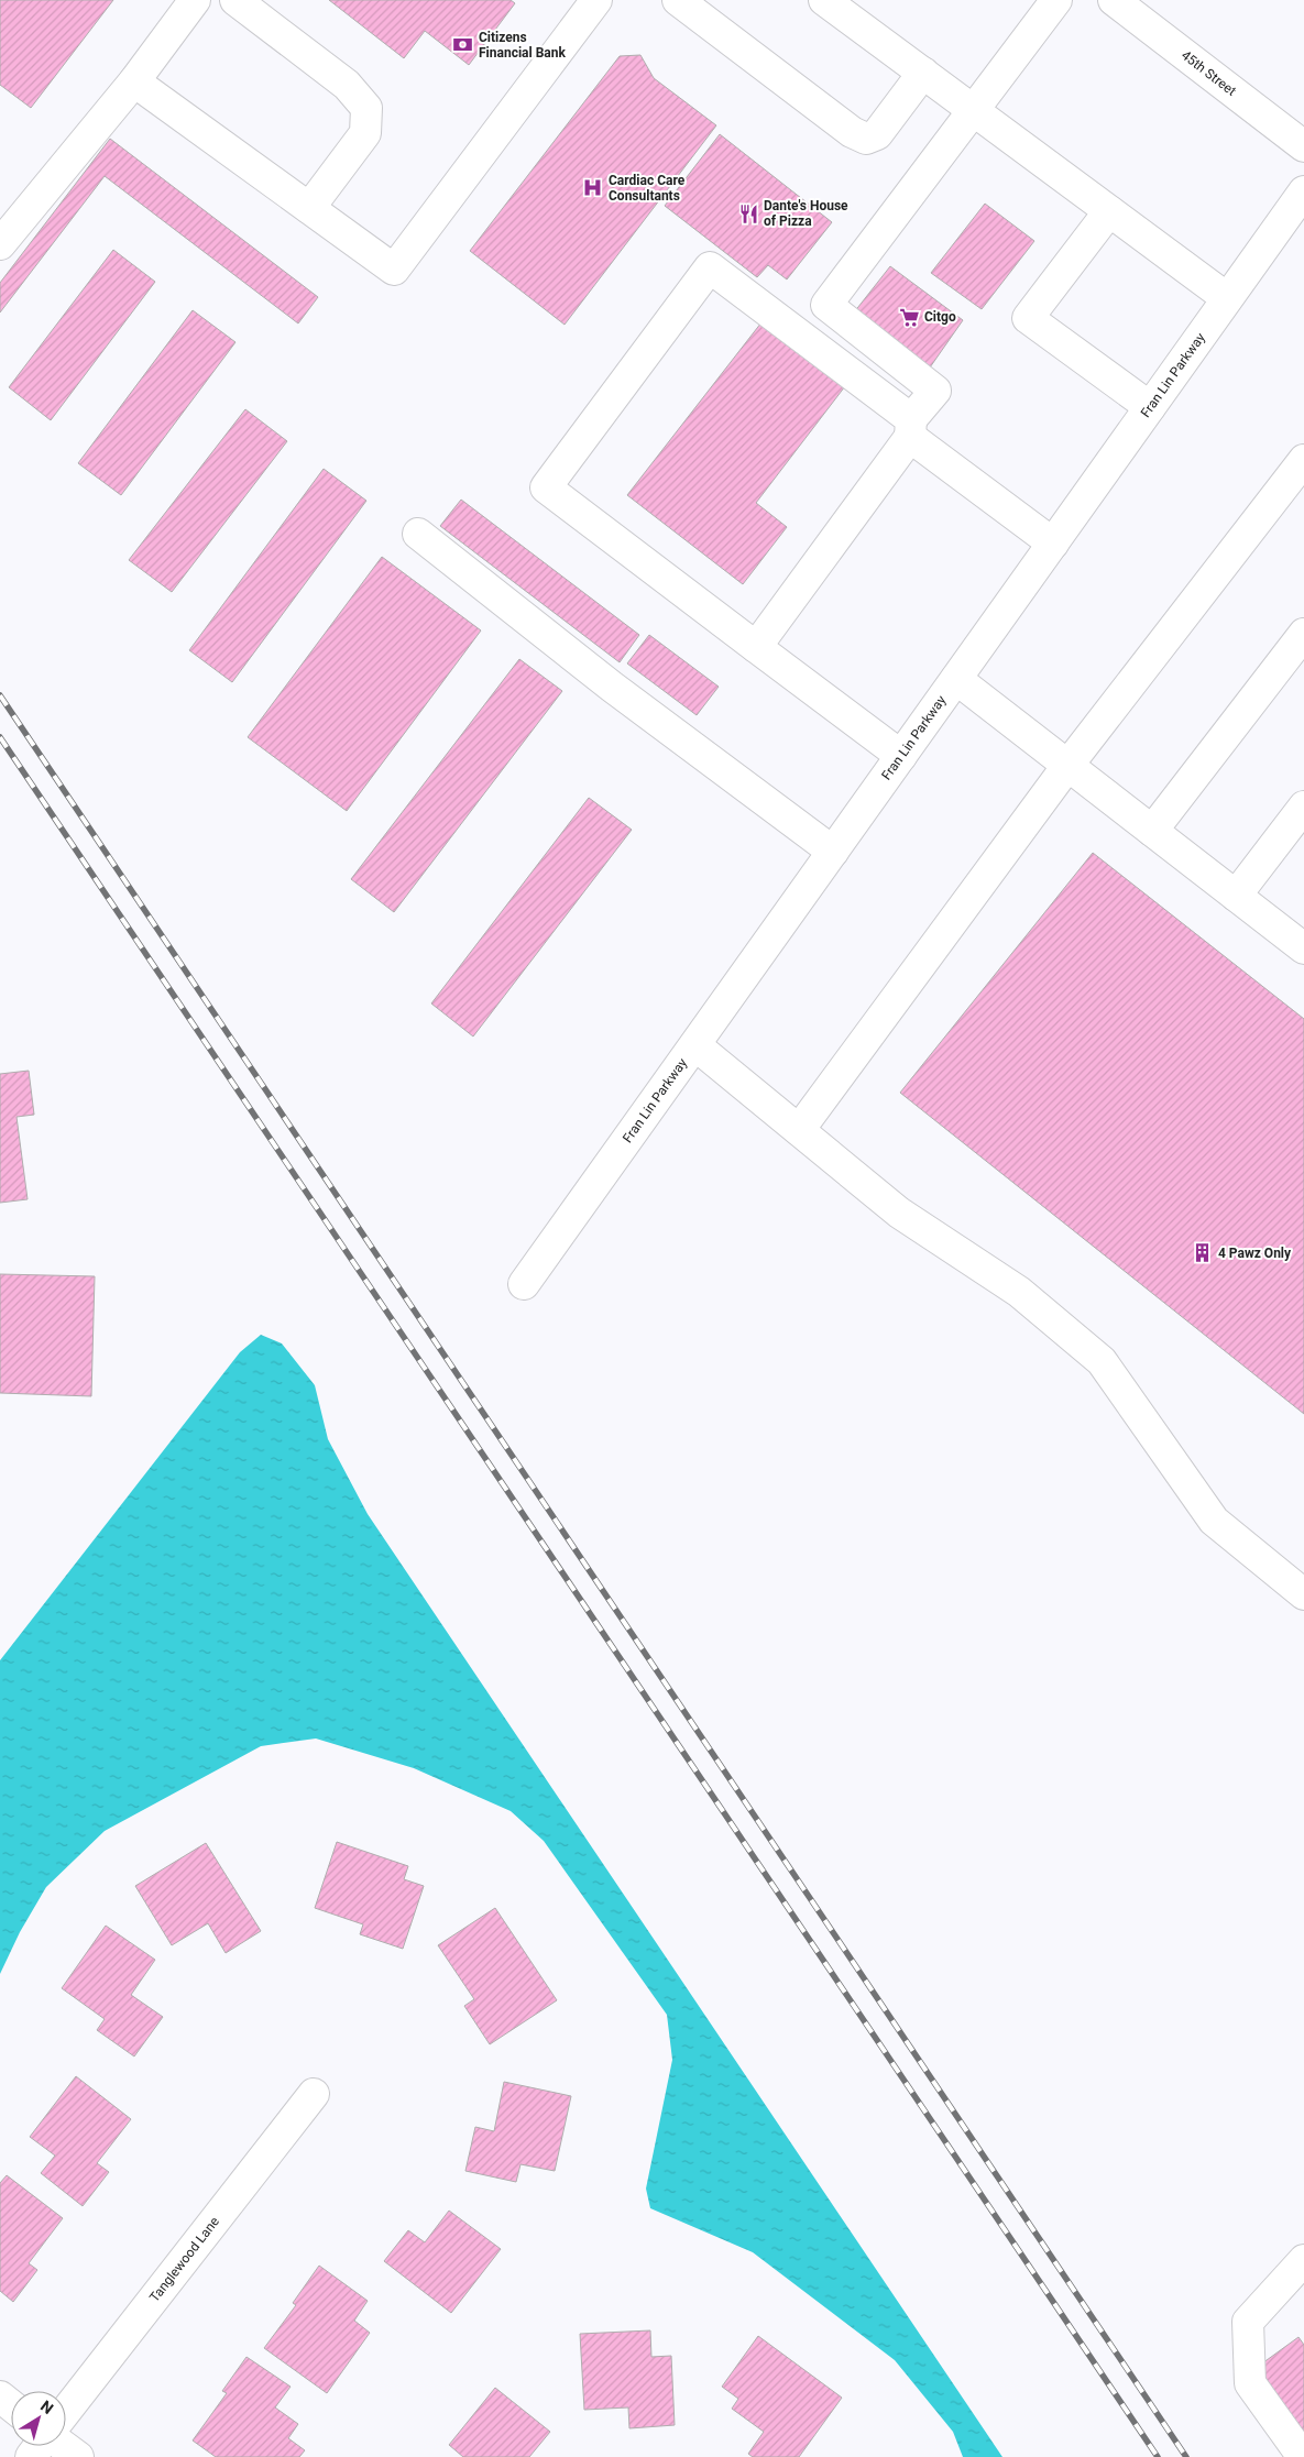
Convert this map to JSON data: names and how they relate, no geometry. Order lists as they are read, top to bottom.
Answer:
{
  "streets": {
    "street": ["45th Street", "Fran Lin Parkway", "Tanglewood Lane"]
  },
  "places": {
    "bank": ["Citizens Financial Bank"],
    "hospital": ["Cardiac Care Consultants"],
    "restaurant": ["Dante's House of Pizza"],
    "supermarket": ["Citgo"],
    "building": ["4 Pawz Only"]
  },
  "north": "top right"
}
